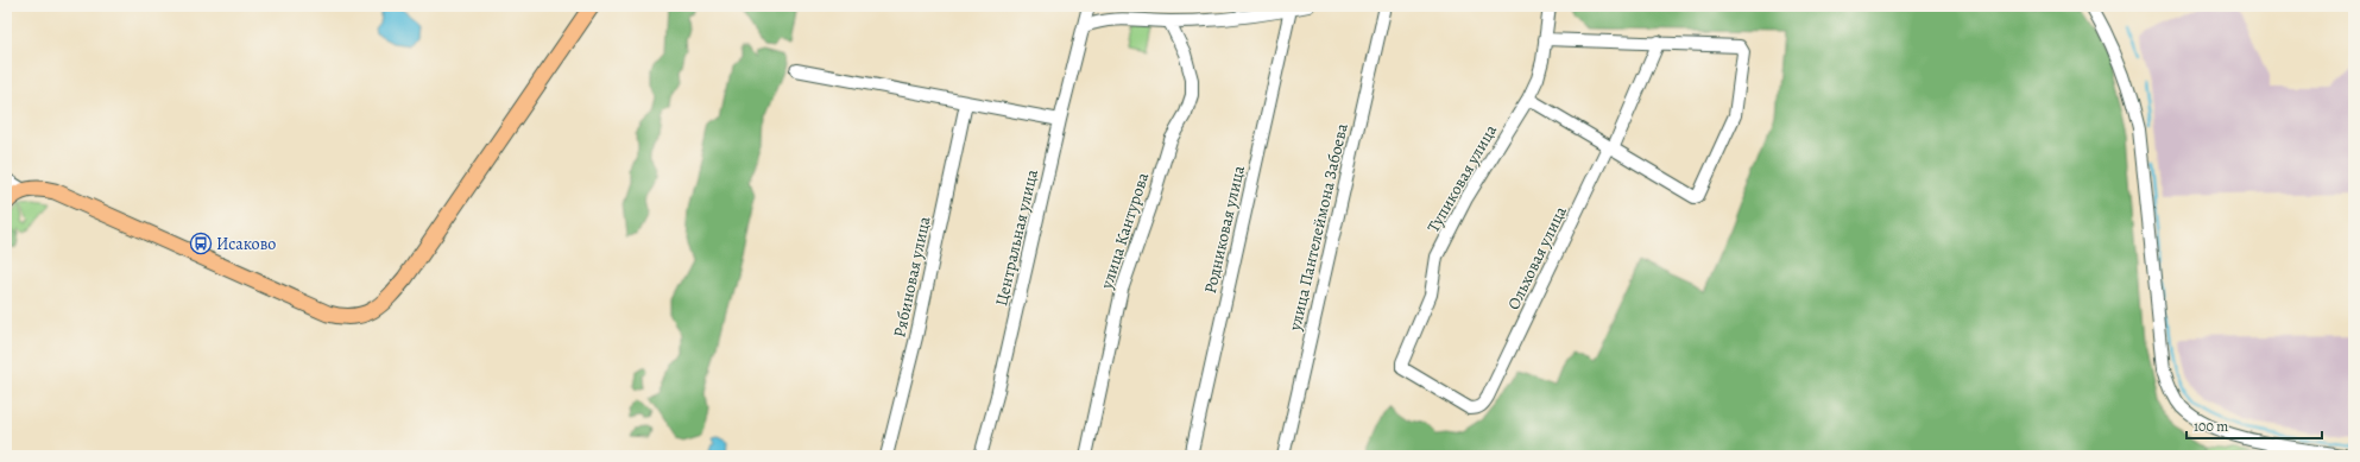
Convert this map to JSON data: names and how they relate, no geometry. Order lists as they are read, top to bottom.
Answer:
{
  "streets": {
    "street": [
      "Тупиковая улица",
      "улица Пантелеймона Забоева",
      "Родниковая улица",
      "улица Кантурова",
      "Центральная улица",
      "Ольховая улица",
      "Рябиновая улица"
    ]
  },
  "crossings": [
    ["Тупиковая улица", "Ольховая улица"]
  ],
  "places": {
    "bus stop": ["Исаково"]
  },
  "scale_bar": "100 m"
}
